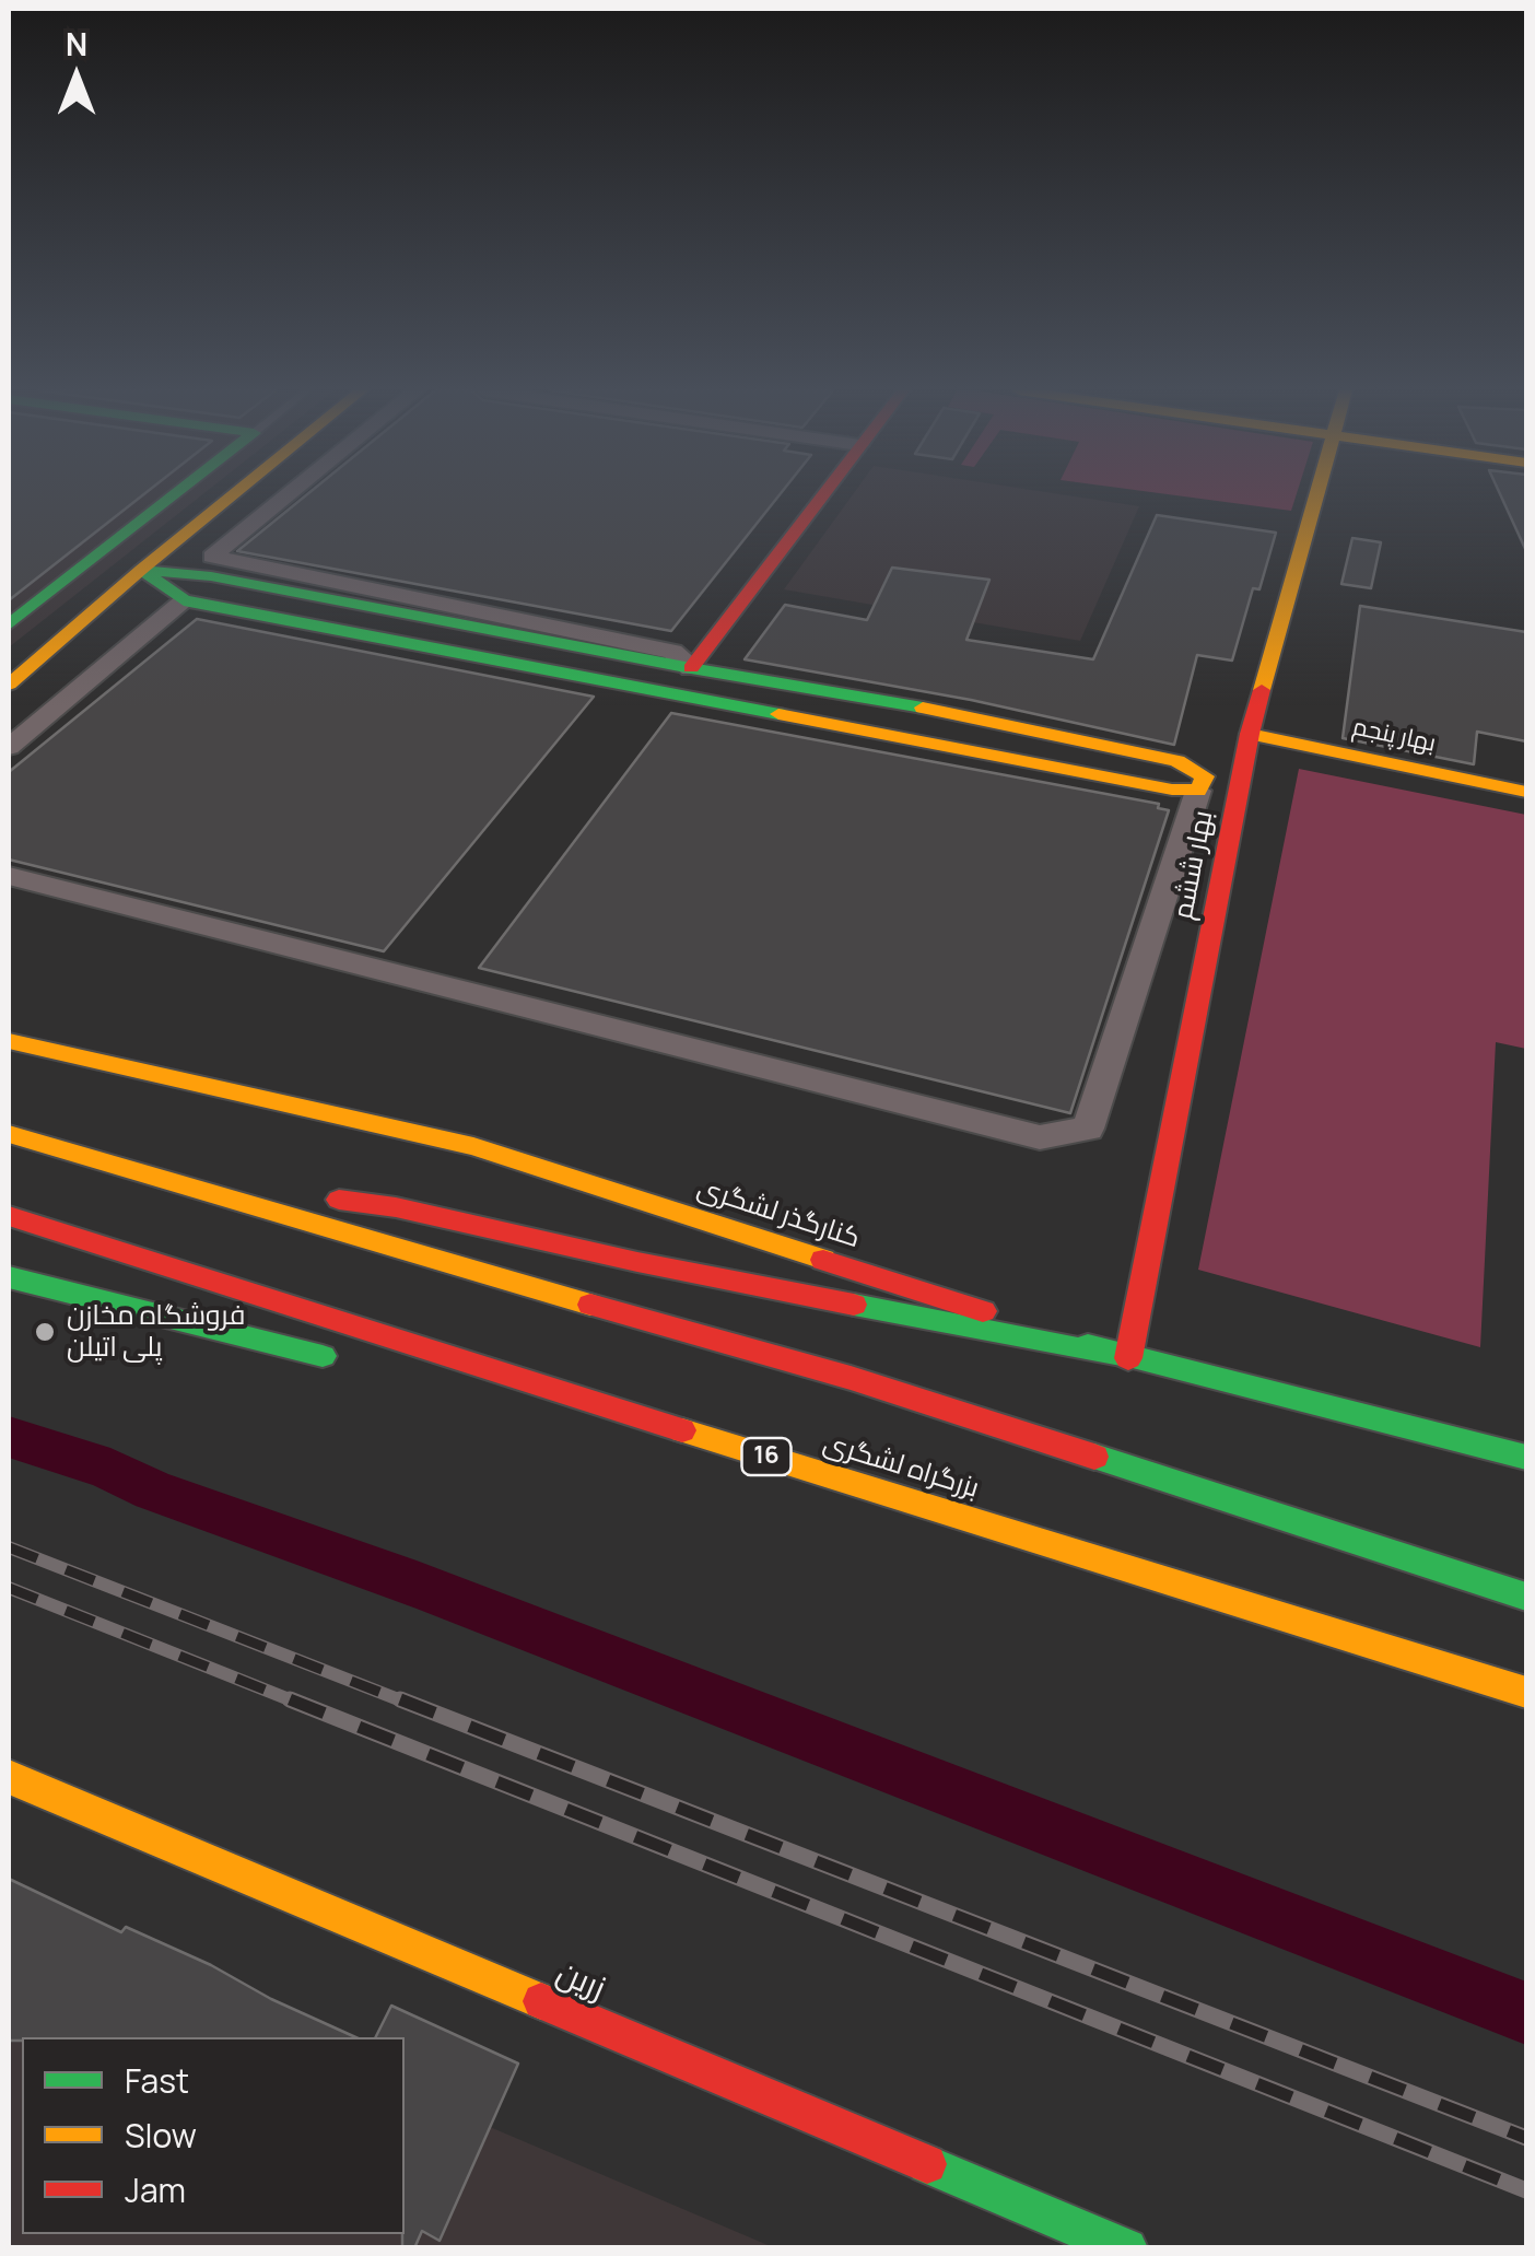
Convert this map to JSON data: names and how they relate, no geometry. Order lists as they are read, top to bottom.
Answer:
{
  "streets": {
    "main road": [
      "بهار پنجم",
      "بهار ششم",
      "کنارگذر لشگری",
      "16",
      "بزرگراه لشگری",
      "زرین"
    ]
  },
  "crossings": [
    ["بهار پنجم", "بهار ششم"],
    ["بهار ششم", "کنارگذر لشگری"]
  ],
  "places": ["فروشگاه مخازن پلی اتیلن"],
  "legend": ["Fast", "Slow", "Jam"],
  "north": "top"
}
